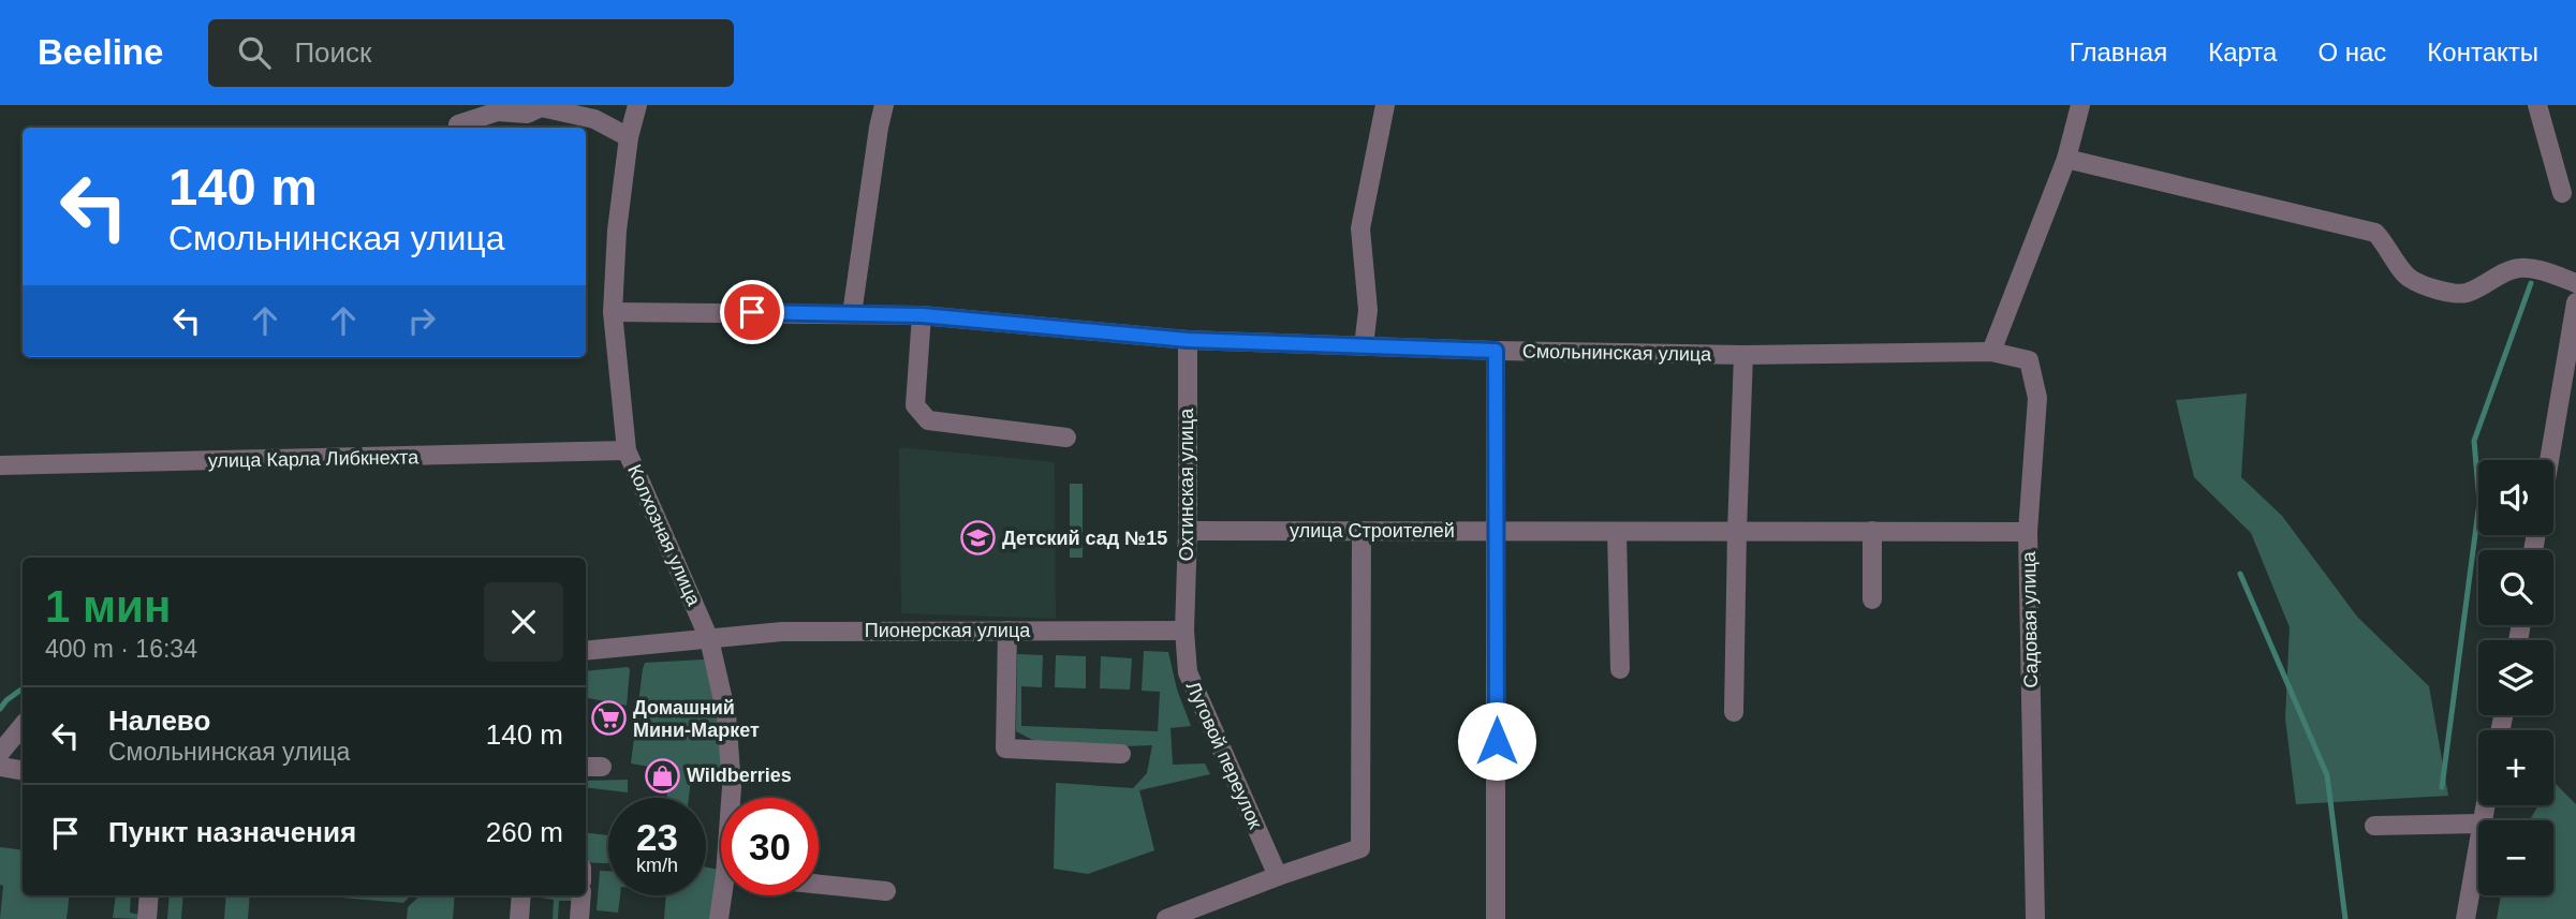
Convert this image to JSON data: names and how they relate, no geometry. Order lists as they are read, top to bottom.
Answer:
{
  "streets": {
    "street": [
      "Смольнинская улица",
      "улица Карла Либкнехта",
      "Охтинская улица",
      "улица Строителей",
      "Колхозная улица",
      "Садовая улица",
      "Пионерская улица",
      "Луговой переулок"
    ]
  },
  "crossings": [
    ["Смольнинская улица", "Охтинская улица"],
    ["Смольнинская улица", "Колхозная улица"],
    ["Смольнинская улица", "Садовая улица"],
    ["улица Карла Либкнехта", "Колхозная улица"],
    ["Охтинская улица", "улица Строителей"],
    ["Охтинская улица", "Пионерская улица"],
    ["Охтинская улица", "Луговой переулок"],
    ["улица Строителей", "Садовая улица"],
    ["Колхозная улица", "Пионерская улица"],
    ["Пионерская улица", "Луговой переулок"]
  ],
  "places": {
    "school or university": ["Детский сад №15"],
    "supermarket": ["Домашний Мини-Маркет"],
    "shop": ["Wildberries"]
  },
  "page": {
    "header": "Beeline",
    "search": "Поиск",
    "nav": [
      "Главная",
      "Карта",
      "О нас",
      "Контакты"
    ],
    "turn": ["140 m", "Смольнинская улица"],
    "map_buttons": ["+", "−"],
    "heading": ["1 мин", "400 m · 16:34"],
    "list": [
      {
        "name": "Налево",
        "note": "Смольнинская улица",
        "value": "140 m"
      },
      {
        "name": "Пункт назначения",
        "value": "260 m"
      }
    ],
    "speed": "23 km/h",
    "limit": "30"
  }
}
